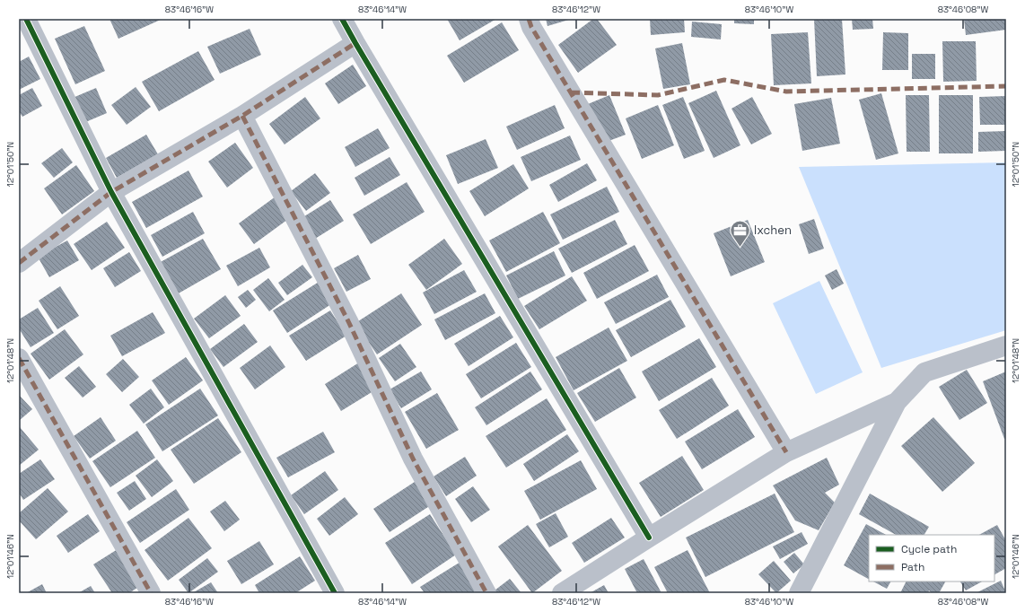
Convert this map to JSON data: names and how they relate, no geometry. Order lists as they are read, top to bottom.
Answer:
{
  "places": {
    "office": ["Ixchen"]
  },
  "legend": ["Cycle path", "Path"],
  "coordinates": [
    "83°46'16\"W",
    "83°46'14\"W",
    "83°46'12\"W",
    "83°46'10\"W",
    "83°46'08\"W",
    "12°01'50\"N",
    "12°01'48\"N",
    "12°01'46\"N"
  ]
}
